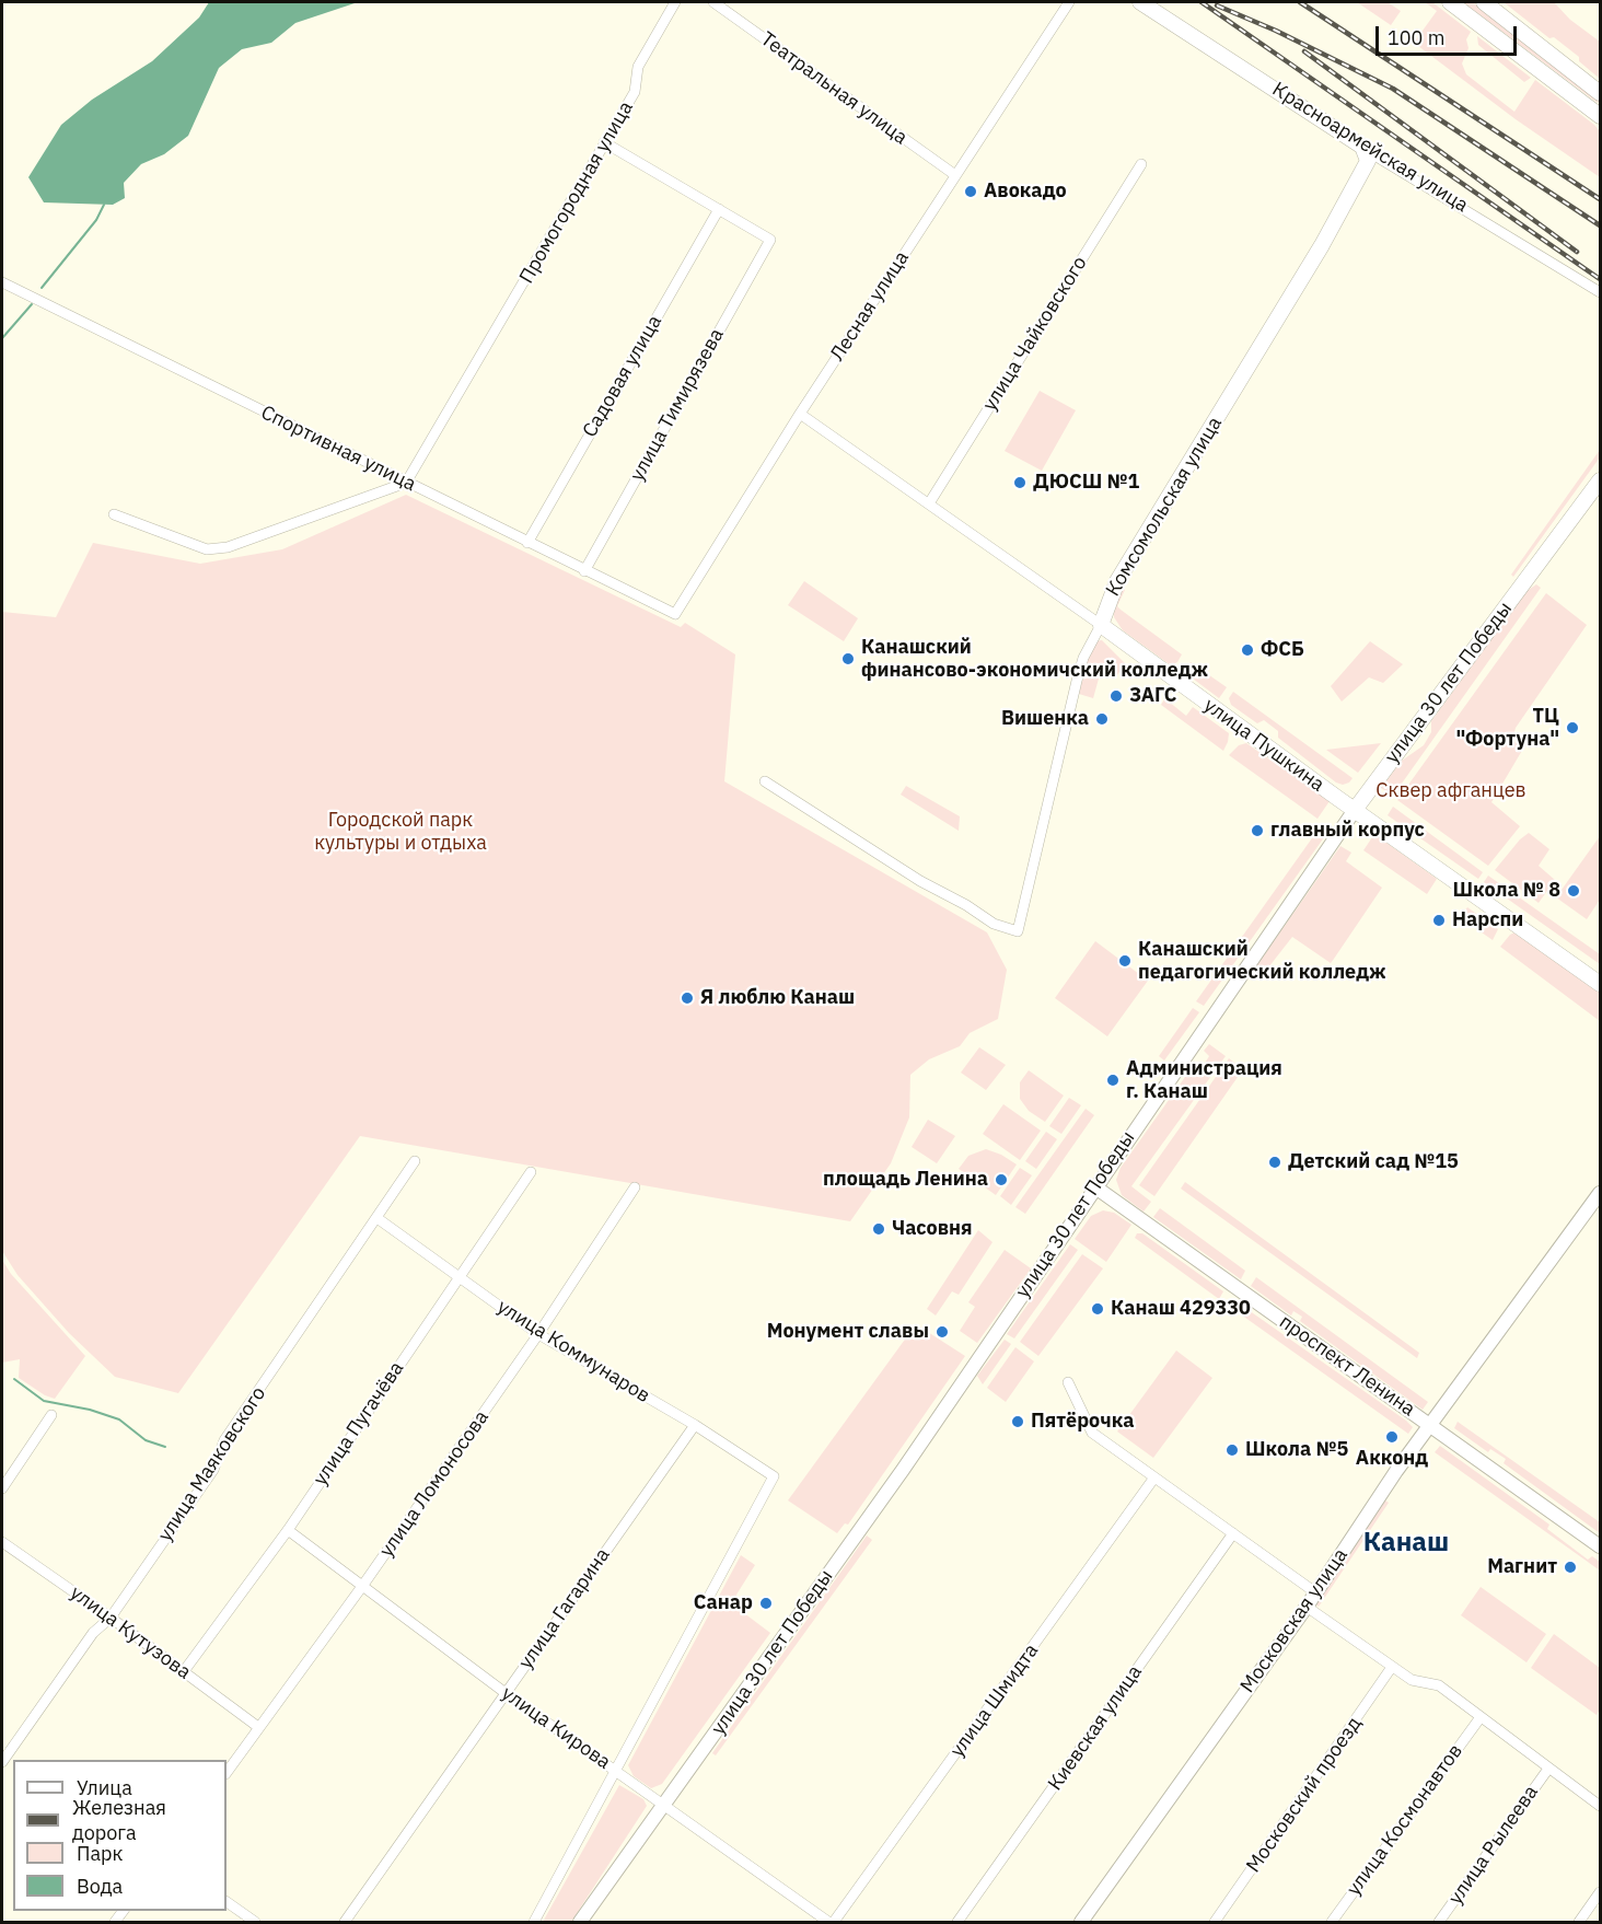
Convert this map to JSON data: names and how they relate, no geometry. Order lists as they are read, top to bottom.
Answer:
{
  "streets": {
    "main road": [
      "Красноармейская улица",
      "Комсомольская улица",
      "улица 30 лет Победы",
      "улица Пушкина"
    ],
    "street": [
      "Театральная улица",
      "Промогородная улица",
      "Лесная улица",
      "улица Чайковского",
      "Садовая улица",
      "улица Тимирязева",
      "Спортивная улица",
      "улица Коммунаров",
      "проспект Ленина",
      "улица Пугачёва",
      "улица Маяковского",
      "улица Ломоносова",
      "улица Гагарина",
      "Московская улица",
      "улица Кутузова",
      "улица Шмидта",
      "улица Кирова",
      "Киевская улица",
      "Московский проезд",
      "улица Космонавтов",
      "улица Рылеева"
    ]
  },
  "crossings": [
    ["Театральная улица", "Лесная улица"],
    ["Промогородная улица", "Спортивная улица"],
    ["Лесная улица", "Спортивная улица"],
    ["Лесная улица", "улица Пушкина"],
    ["улица Чайковского", "улица Пушкина"],
    ["Садовая улица", "улица Тимирязева"],
    ["Садовая улица", "Спортивная улица"],
    ["улица Тимирязева", "Спортивная улица"],
    ["Комсомольская улица", "улица Пушкина"],
    ["улица 30 лет Победы", "улица Пушкина"],
    ["улица 30 лет Победы", "проспект Ленина"],
    ["улица 30 лет Победы", "улица Кирова"],
    ["улица Коммунаров", "улица Пугачёва"],
    ["улица Коммунаров", "улица Маяковского"],
    ["улица Коммунаров", "улица Ломоносова"],
    ["улица Коммунаров", "улица Гагарина"],
    ["улица Коммунаров", "улица Кирова"],
    ["проспект Ленина", "Московская улица"],
    ["улица Пугачёва", "улица Кутузова"],
    ["улица Пугачёва", "улица Кирова"],
    ["улица Маяковского", "улица Кутузова"],
    ["улица Ломоносова", "улица Кутузова"],
    ["улица Ломоносова", "улица Кирова"],
    ["улица Гагарина", "улица Кирова"]
  ],
  "districts": ["Канаш"],
  "parks": ["Сквер афганцев", "Городской парк культуры и отдыха"],
  "places": [
    "Авокадо",
    "ДЮСШ №1",
    "ФСБ",
    "Канашский финансово-экономичский колледж",
    "ЗАГС",
    "Вишенка",
    "ТЦ \"Фортуна\"",
    "главный корпус",
    "Школа № 8",
    "Нарспи",
    "Канашский педагогический колледж",
    "Я люблю Канаш",
    "Администрация г. Канаш",
    "Детский сад №15",
    "площадь Ленина",
    "Часовня",
    "Канаш 429330",
    "Монумент славы",
    "Пятёрочка",
    "Акконд",
    "Школа №5",
    "Магнит",
    "Санар"
  ],
  "legend": [
    "Улица",
    "Железная дорога",
    "Парк",
    "Вода"
  ],
  "scale_bar": "100 m"
}
